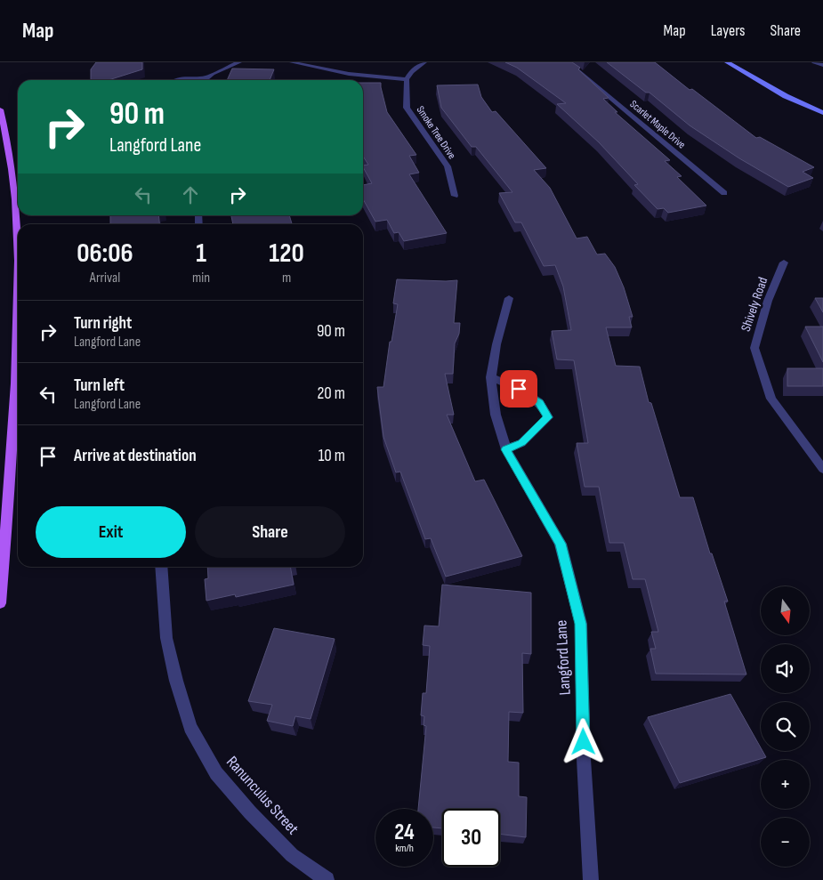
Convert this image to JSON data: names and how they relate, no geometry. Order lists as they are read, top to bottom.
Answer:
{
  "streets": {
    "street": [
      "Scarlet Maple Drive",
      "Smoke Tree Drive",
      "Shively Road",
      "Langford Lane",
      "Ranunculus Street"
    ]
  },
  "north": "bottom",
  "page": {
    "header": "Map",
    "nav": ["Map", "Layers", "Share"],
    "turn": ["90 m", "Langford Lane"],
    "eta": [
      "06:06",
      "Arrival",
      "1",
      "min",
      "120",
      "m"
    ],
    "list": [
      {
        "name": "Turn right",
        "note": "Langford Lane",
        "value": "90 m"
      },
      {
        "name": "Turn left",
        "note": "Langford Lane",
        "value": "20 m"
      },
      {
        "name": "Arrive at destination",
        "value": "10 m"
      }
    ],
    "buttons": ["Exit", "Share"],
    "map_buttons": ["+", "−"],
    "speed": "24 km/h",
    "limit": "30"
  }
}
